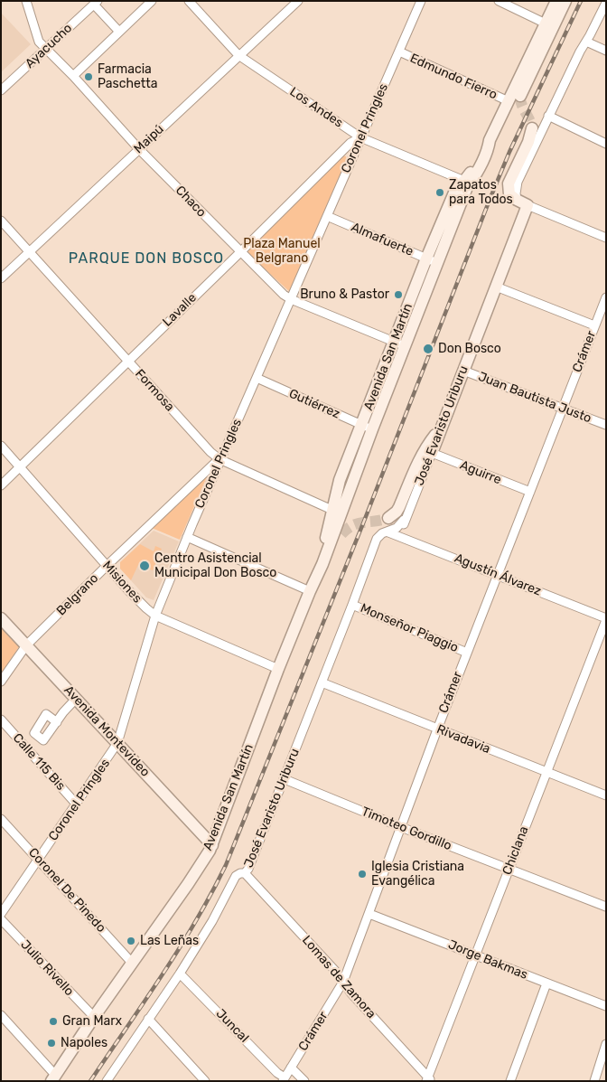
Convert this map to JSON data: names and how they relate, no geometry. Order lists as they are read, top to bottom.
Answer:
{
  "streets": {
    "main road": ["Avenida San Martín", "José Evaristo Uriburu", "Avenida Montevideo"],
    "street": [
      "Ayacucho",
      "Edmundo Fierro",
      "Los Andes",
      "Coronel Pringles",
      "Maipú",
      "Chaco",
      "Almafuerte",
      "Lavalle",
      "Crámer",
      "Formosa",
      "Juan Bautista Justo",
      "Gutiérrez",
      "Aguirre",
      "Agustín Álvarez",
      "Misiones",
      "Belgrano",
      "Monseñor Piaggio",
      "Rivadavia",
      "Calle 115 Bis",
      "Timoteo Gordillo",
      "Chiclana",
      "Coronel De Pinedo",
      "Jorge Bakmas",
      "Julio Rivello",
      "Lomas de Zamora",
      "Juncal"
    ]
  },
  "crossings": [
    ["Ayacucho", "Chaco"],
    ["Edmundo Fierro", "Coronel Pringles"],
    ["Edmundo Fierro", "Avenida San Martín"],
    ["Los Andes", "Coronel Pringles"],
    ["Los Andes", "Maipú"],
    ["Los Andes", "Lavalle"],
    ["Los Andes", "Avenida San Martín"],
    ["Coronel Pringles", "Chaco"],
    ["Coronel Pringles", "Almafuerte"],
    ["Coronel Pringles", "Lavalle"],
    ["Coronel Pringles", "Formosa"],
    ["Coronel Pringles", "Gutiérrez"],
    ["Coronel Pringles", "Misiones"],
    ["Coronel Pringles", "Belgrano"],
    ["Coronel Pringles", "Avenida Montevideo"],
    ["Coronel Pringles", "Calle 115 Bis"],
    ["Coronel Pringles", "Coronel De Pinedo"],
    ["Maipú", "Chaco"],
    ["Maipú", "Formosa"],
    ["Chaco", "Lavalle"],
    ["Chaco", "Avenida San Martín"],
    ["Almafuerte", "Avenida San Martín"],
    ["Lavalle", "Formosa"],
    ["Lavalle", "Misiones"],
    ["Crámer", "Juan Bautista Justo"],
    ["Crámer", "Aguirre"],
    ["Crámer", "Agustín Álvarez"],
    ["Crámer", "Monseñor Piaggio"],
    ["Crámer", "Rivadavia"],
    ["Crámer", "Timoteo Gordillo"],
    ["Crámer", "Jorge Bakmas"],
    ["Crámer", "Lomas de Zamora"],
    ["Crámer", "Juncal"],
    ["Avenida San Martín", "Formosa"],
    ["Avenida San Martín", "Gutiérrez"],
    ["Avenida San Martín", "Misiones"],
    ["Avenida San Martín", "Avenida Montevideo"],
    ["Avenida San Martín", "Coronel De Pinedo"],
    ["Avenida San Martín", "Julio Rivello"],
    ["Formosa", "Belgrano"],
    ["Juan Bautista Justo", "José Evaristo Uriburu"],
    ["José Evaristo Uriburu", "Aguirre"],
    ["José Evaristo Uriburu", "Agustín Álvarez"],
    ["José Evaristo Uriburu", "Monseñor Piaggio"],
    ["José Evaristo Uriburu", "Rivadavia"],
    ["José Evaristo Uriburu", "Timoteo Gordillo"],
    ["José Evaristo Uriburu", "Lomas de Zamora"],
    ["José Evaristo Uriburu", "Juncal"],
    ["Agustín Álvarez", "Chiclana"],
    ["Misiones", "Belgrano"],
    ["Belgrano", "Avenida Montevideo"],
    ["Rivadavia", "Chiclana"],
    ["Timoteo Gordillo", "Chiclana"],
    ["Chiclana", "Jorge Bakmas"],
    ["Chiclana", "Lomas de Zamora"]
  ],
  "districts": ["PARQUE DON BOSCO"],
  "parks": ["Plaza Manuel Belgrano"],
  "places": [
    "Farmacia Paschetta",
    "Zapatos para Todos",
    "Bruno & Pastor",
    "Don Bosco",
    "Centro Asistencial Municipal Don Bosco",
    "Iglesia Cristiana Evangélica",
    "Las Leñas",
    "Gran Marx",
    "Napoles"
  ]
}
